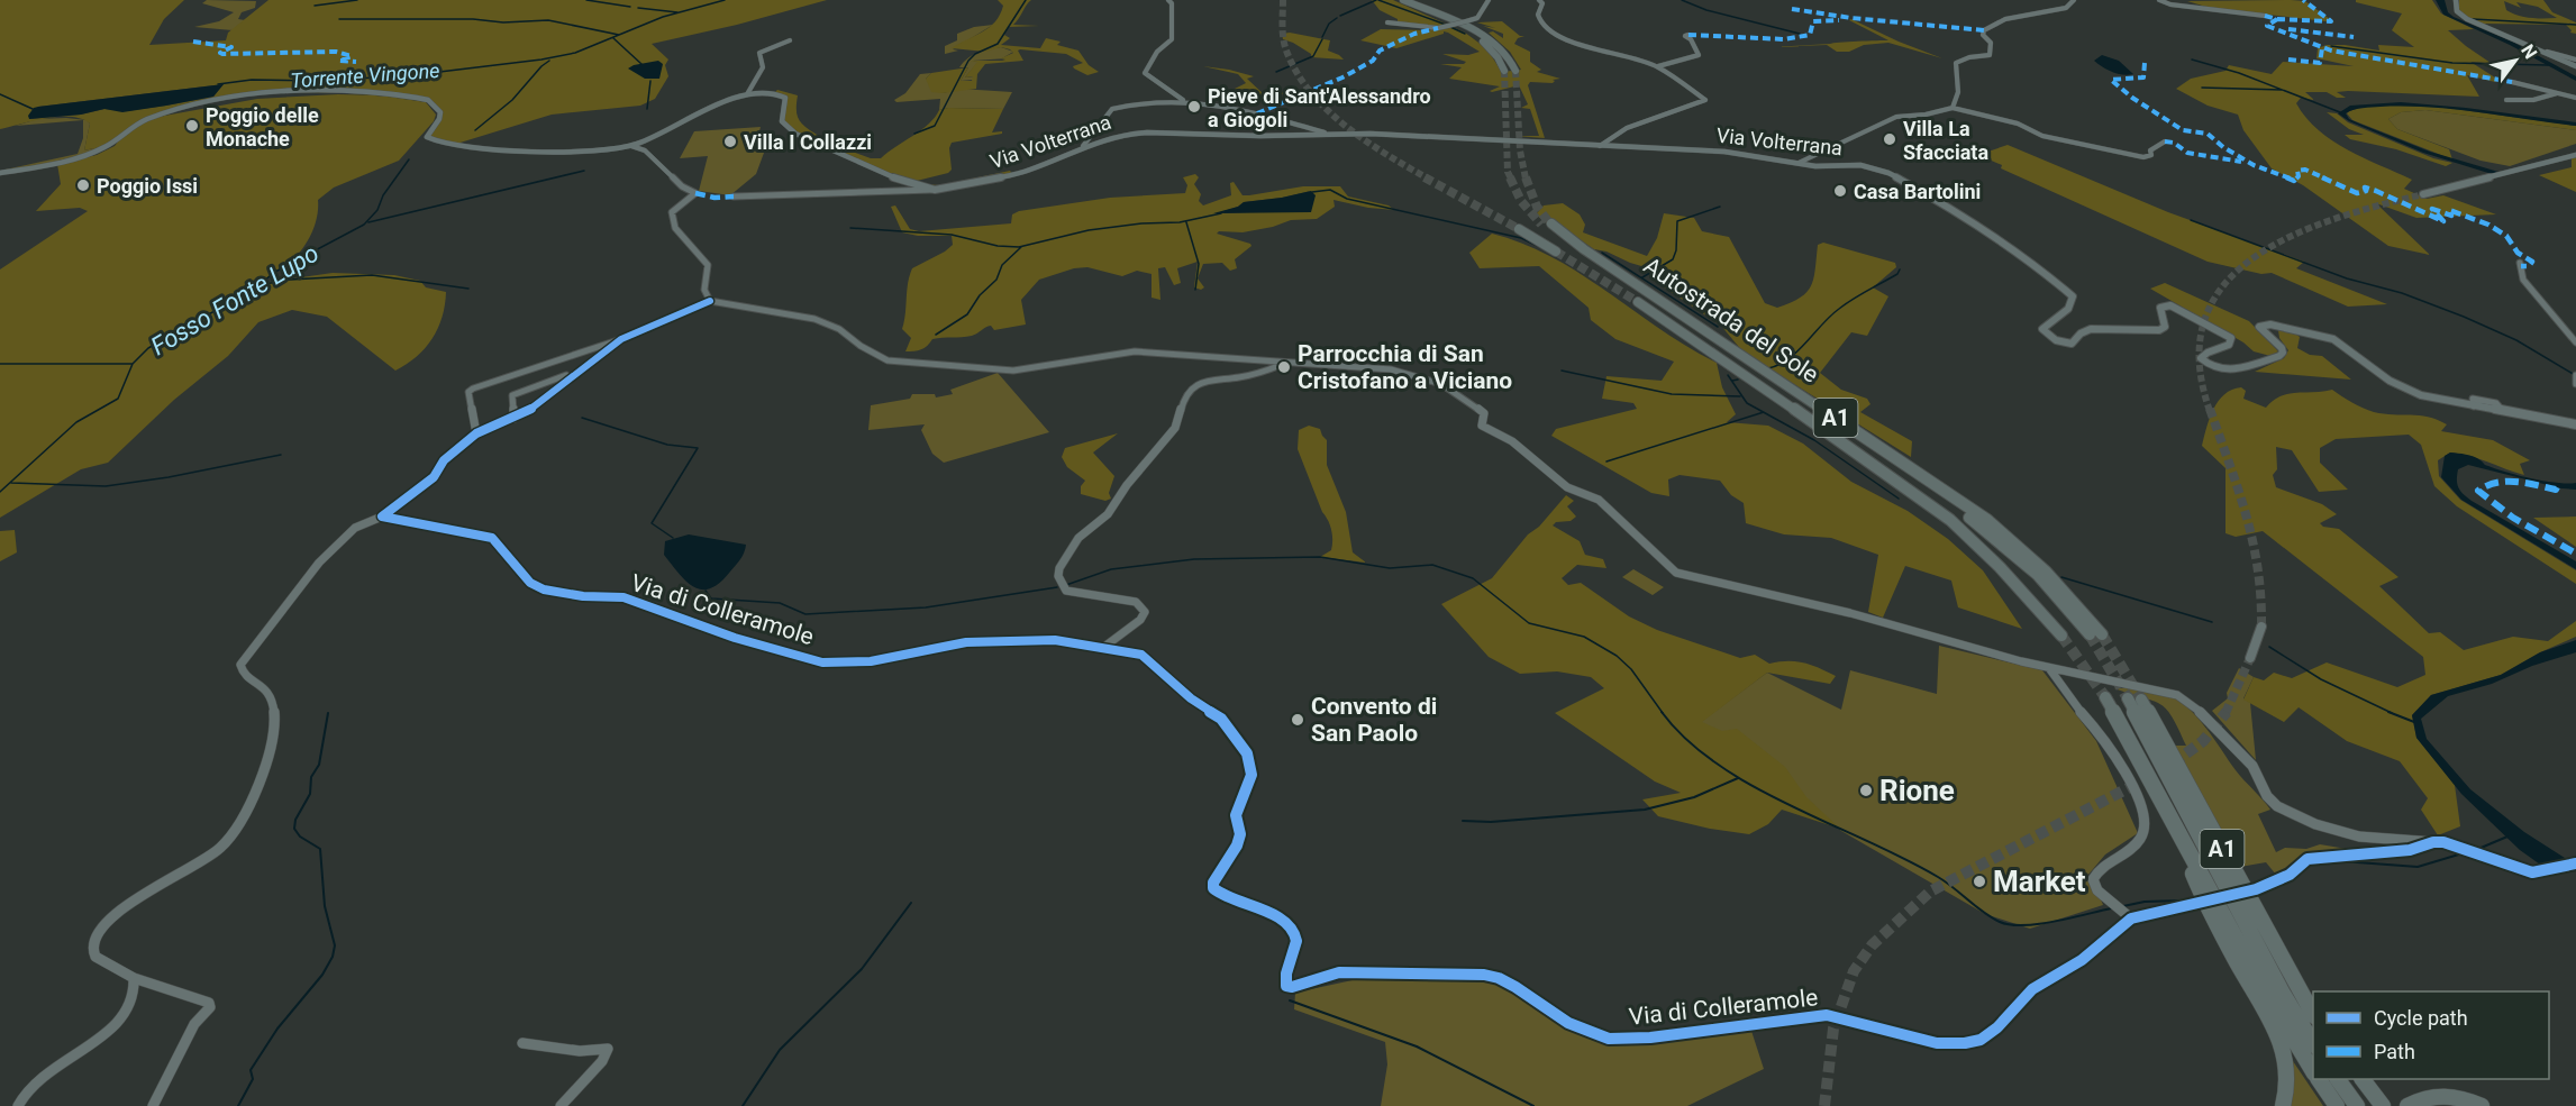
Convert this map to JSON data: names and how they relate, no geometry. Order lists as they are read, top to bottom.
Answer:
{
  "streets": {
    "highway": ["Autostrada del Sole", "A1"],
    "main road": ["Via Volterrana"],
    "street": ["Via di Colleramole"]
  },
  "water": ["Torrente Vingone", "Fosso Fonte Lupo"],
  "places": [
    "Pieve di Sant'Alessandro a Giogoli",
    "Poggio delle Monache",
    "Villa La Sfacciata",
    "Villa I Collazzi",
    "Poggio Issi",
    "Casa Bartolini",
    "Parrocchia di San Cristofano a Viciano",
    "Convento di San Paolo",
    "Rione",
    "Market"
  ],
  "legend": ["Cycle path", "Path"],
  "north": "top right"
}
